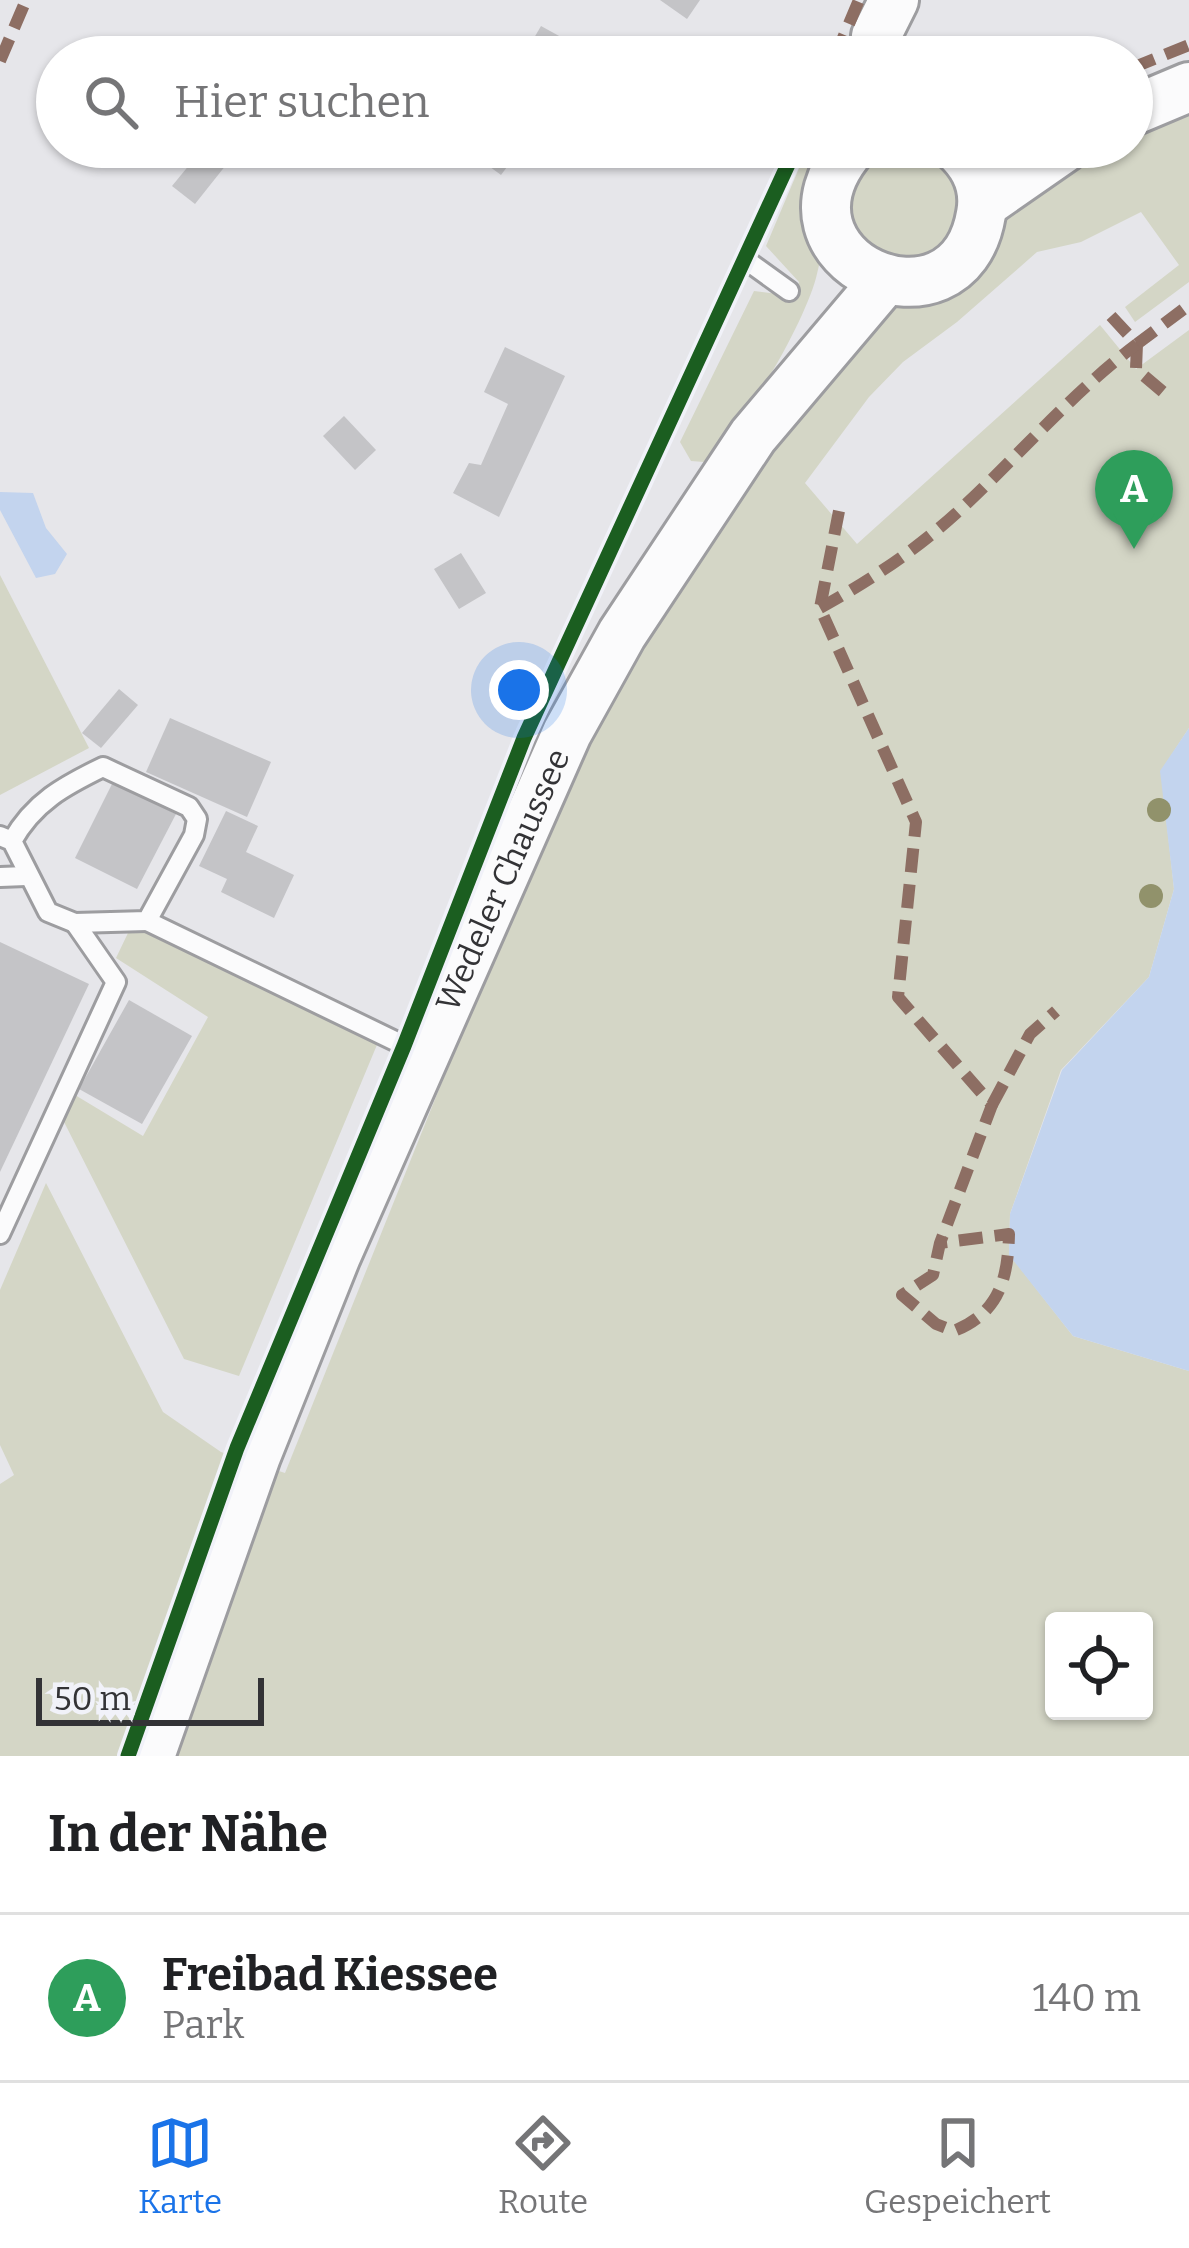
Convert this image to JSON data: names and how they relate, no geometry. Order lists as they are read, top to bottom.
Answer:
{
  "streets": {
    "main road": ["Wedeler Chaussee"]
  },
  "scale_bar": "50 m",
  "page": {
    "search": "Hier suchen",
    "pins": "A",
    "scale": "50 m",
    "heading": "In der Nähe",
    "list": [
      {
        "mark": "A",
        "name": "Freibad Kiessee",
        "note": "Park",
        "value": "140 m"
      }
    ],
    "nav": ["Karte", "Route", "Gespeichert"]
  }
}
